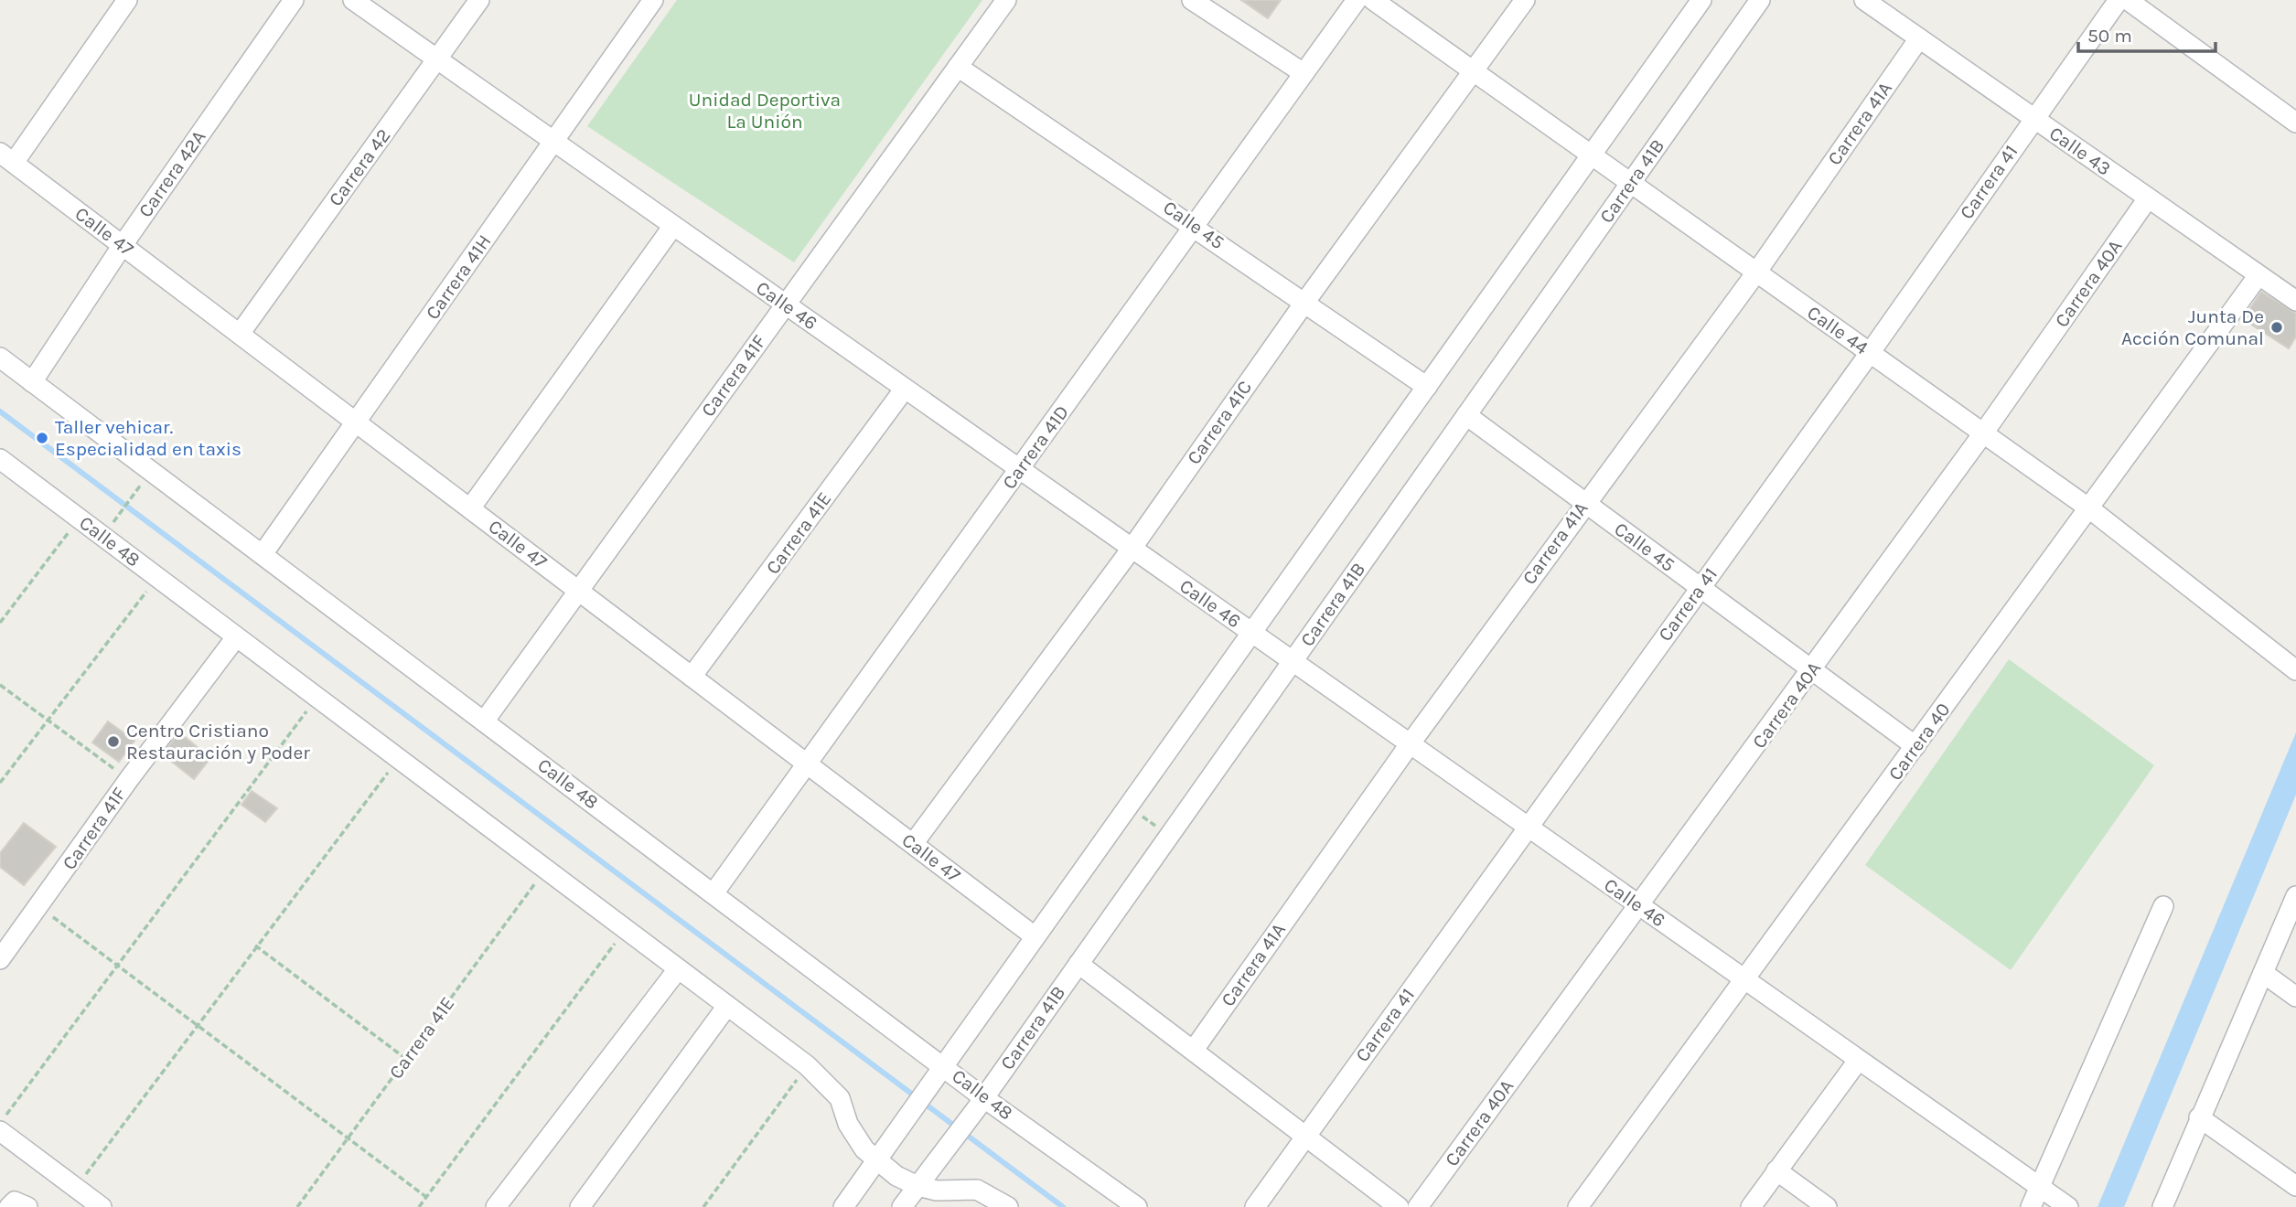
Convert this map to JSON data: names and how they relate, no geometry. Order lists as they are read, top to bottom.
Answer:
{
  "streets": {
    "street": [
      "Carrera 41A",
      "Calle 43",
      "Carrera 42",
      "Carrera 42A",
      "Carrera 41B",
      "Carrera 41",
      "Calle 45",
      "Calle 47",
      "Carrera 41H",
      "Carrera 40A",
      "Calle 46",
      "Calle 44",
      "Carrera 41F",
      "Carrera 41C",
      "Carrera 41D",
      "Carrera 41E",
      "Calle 48",
      "Carrera 40"
    ]
  },
  "crossings": [
    ["Carrera 41A", "Calle 43"],
    ["Carrera 41A", "Calle 45"],
    ["Carrera 41A", "Calle 46"],
    ["Carrera 41A", "Calle 44"],
    ["Calle 43", "Carrera 41"],
    ["Calle 43", "Carrera 40A"],
    ["Calle 43", "Carrera 40"],
    ["Carrera 42", "Calle 47"],
    ["Carrera 42", "Calle 46"],
    ["Carrera 42A", "Calle 47"],
    ["Carrera 42A", "Calle 48"],
    ["Carrera 41B", "Calle 45"],
    ["Carrera 41B", "Calle 46"],
    ["Carrera 41B", "Calle 44"],
    ["Carrera 41B", "Calle 48"],
    ["Carrera 41", "Calle 45"],
    ["Carrera 41", "Calle 46"],
    ["Carrera 41", "Calle 44"],
    ["Calle 45", "Carrera 40A"],
    ["Calle 45", "Carrera 41F"],
    ["Calle 45", "Carrera 41C"],
    ["Calle 45", "Carrera 41D"],
    ["Calle 45", "Carrera 40"],
    ["Calle 47", "Carrera 41H"],
    ["Calle 47", "Carrera 41F"],
    ["Calle 47", "Carrera 41C"],
    ["Calle 47", "Carrera 41D"],
    ["Calle 47", "Carrera 41E"],
    ["Carrera 41H", "Calle 46"],
    ["Carrera 41H", "Calle 48"],
    ["Carrera 40A", "Calle 46"],
    ["Carrera 40A", "Calle 44"],
    ["Calle 46", "Carrera 41F"],
    ["Calle 46", "Carrera 41C"],
    ["Calle 46", "Carrera 41D"],
    ["Calle 46", "Carrera 41E"],
    ["Calle 46", "Carrera 40"],
    ["Calle 44", "Carrera 41C"],
    ["Calle 44", "Carrera 40"],
    ["Carrera 41F", "Calle 48"],
    ["Carrera 41D", "Calle 48"],
    ["Carrera 41E", "Calle 48"]
  ],
  "parks": ["Unidad Deportiva La Unión"],
  "places": ["Junta De Acción Comunal", "Taller vehicar. Especialidad en taxis", "Centro Cristiano Restauración y Poder"],
  "scale_bar": "50 m"
}
